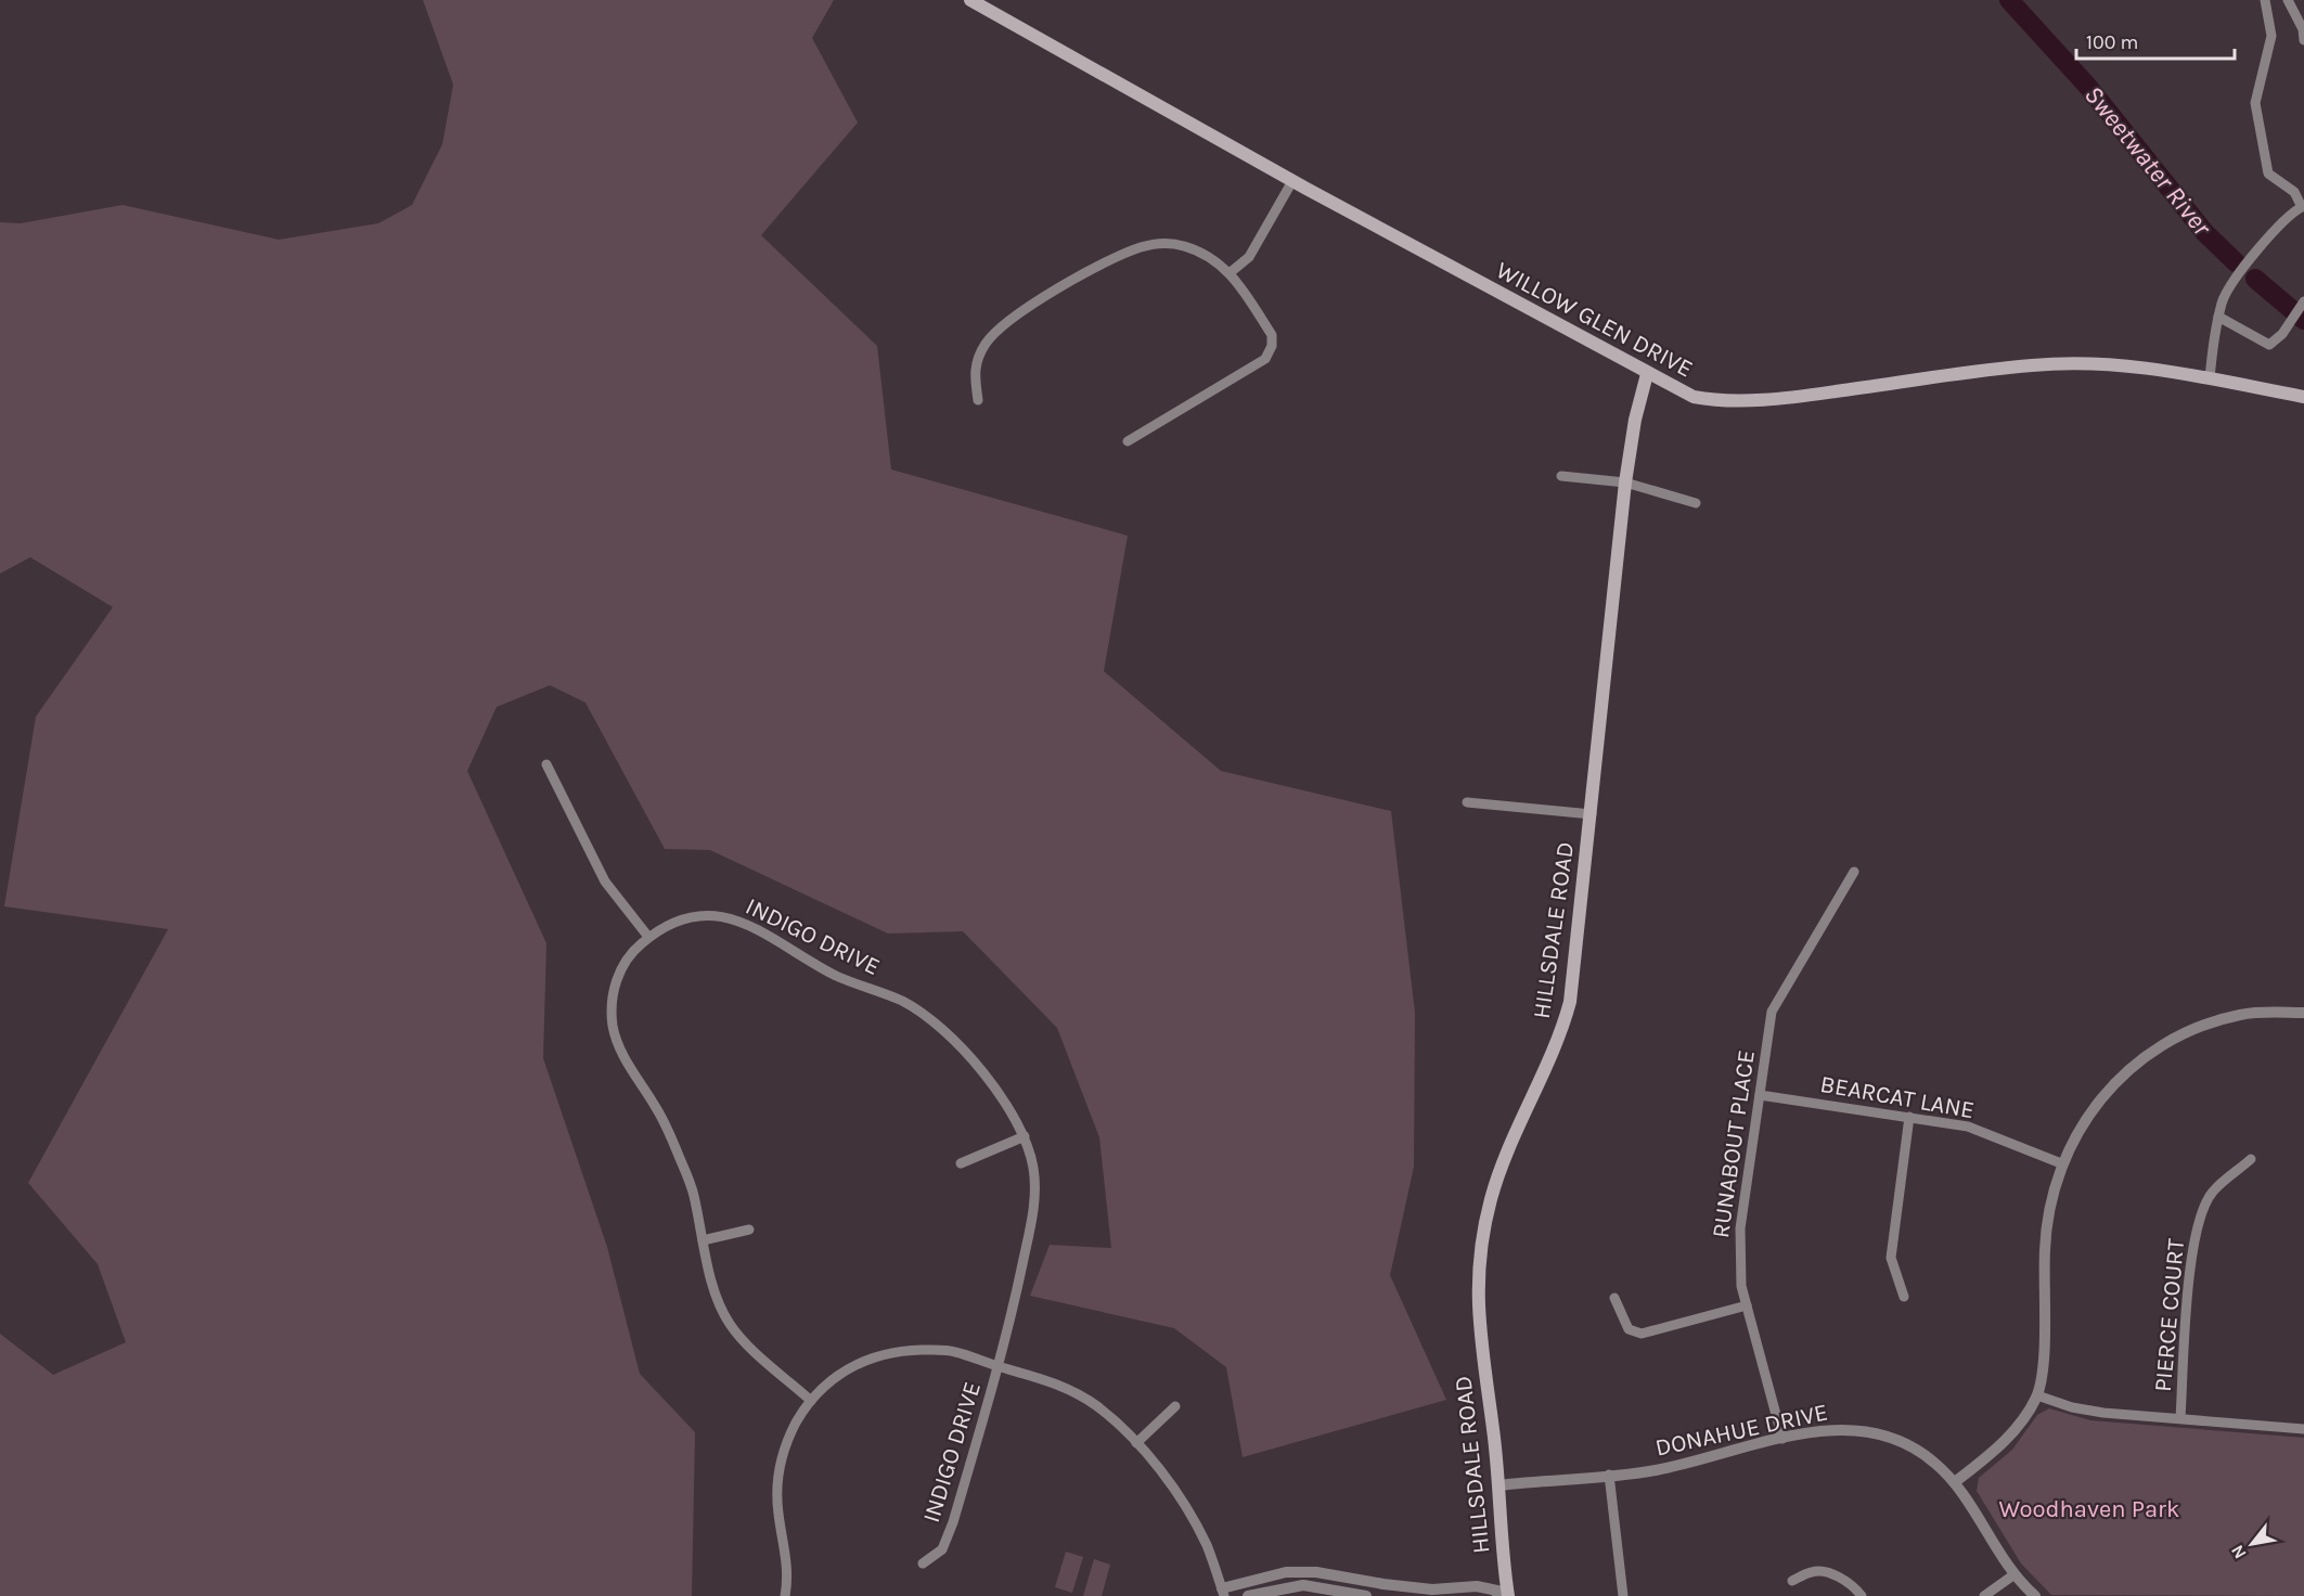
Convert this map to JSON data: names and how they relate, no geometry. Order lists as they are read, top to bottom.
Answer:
{
  "streets": {
    "main road": ["WILLOW GLEN DRIVE", "HILLSDALE ROAD"],
    "street": [
      "INDIGO DRIVE",
      "BEARCAT LANE",
      "RUNABOUT PLACE",
      "PIERCE COURT",
      "DONAHUE DRIVE"
    ]
  },
  "crossings": [
    ["WILLOW GLEN DRIVE", "HILLSDALE ROAD"],
    ["HILLSDALE ROAD", "DONAHUE DRIVE"],
    ["BEARCAT LANE", "RUNABOUT PLACE"],
    ["RUNABOUT PLACE", "DONAHUE DRIVE"]
  ],
  "water": ["Sweetwater River"],
  "parks": ["Woodhaven Park"],
  "scale_bar": "100 m",
  "north": "bottom left"
}
